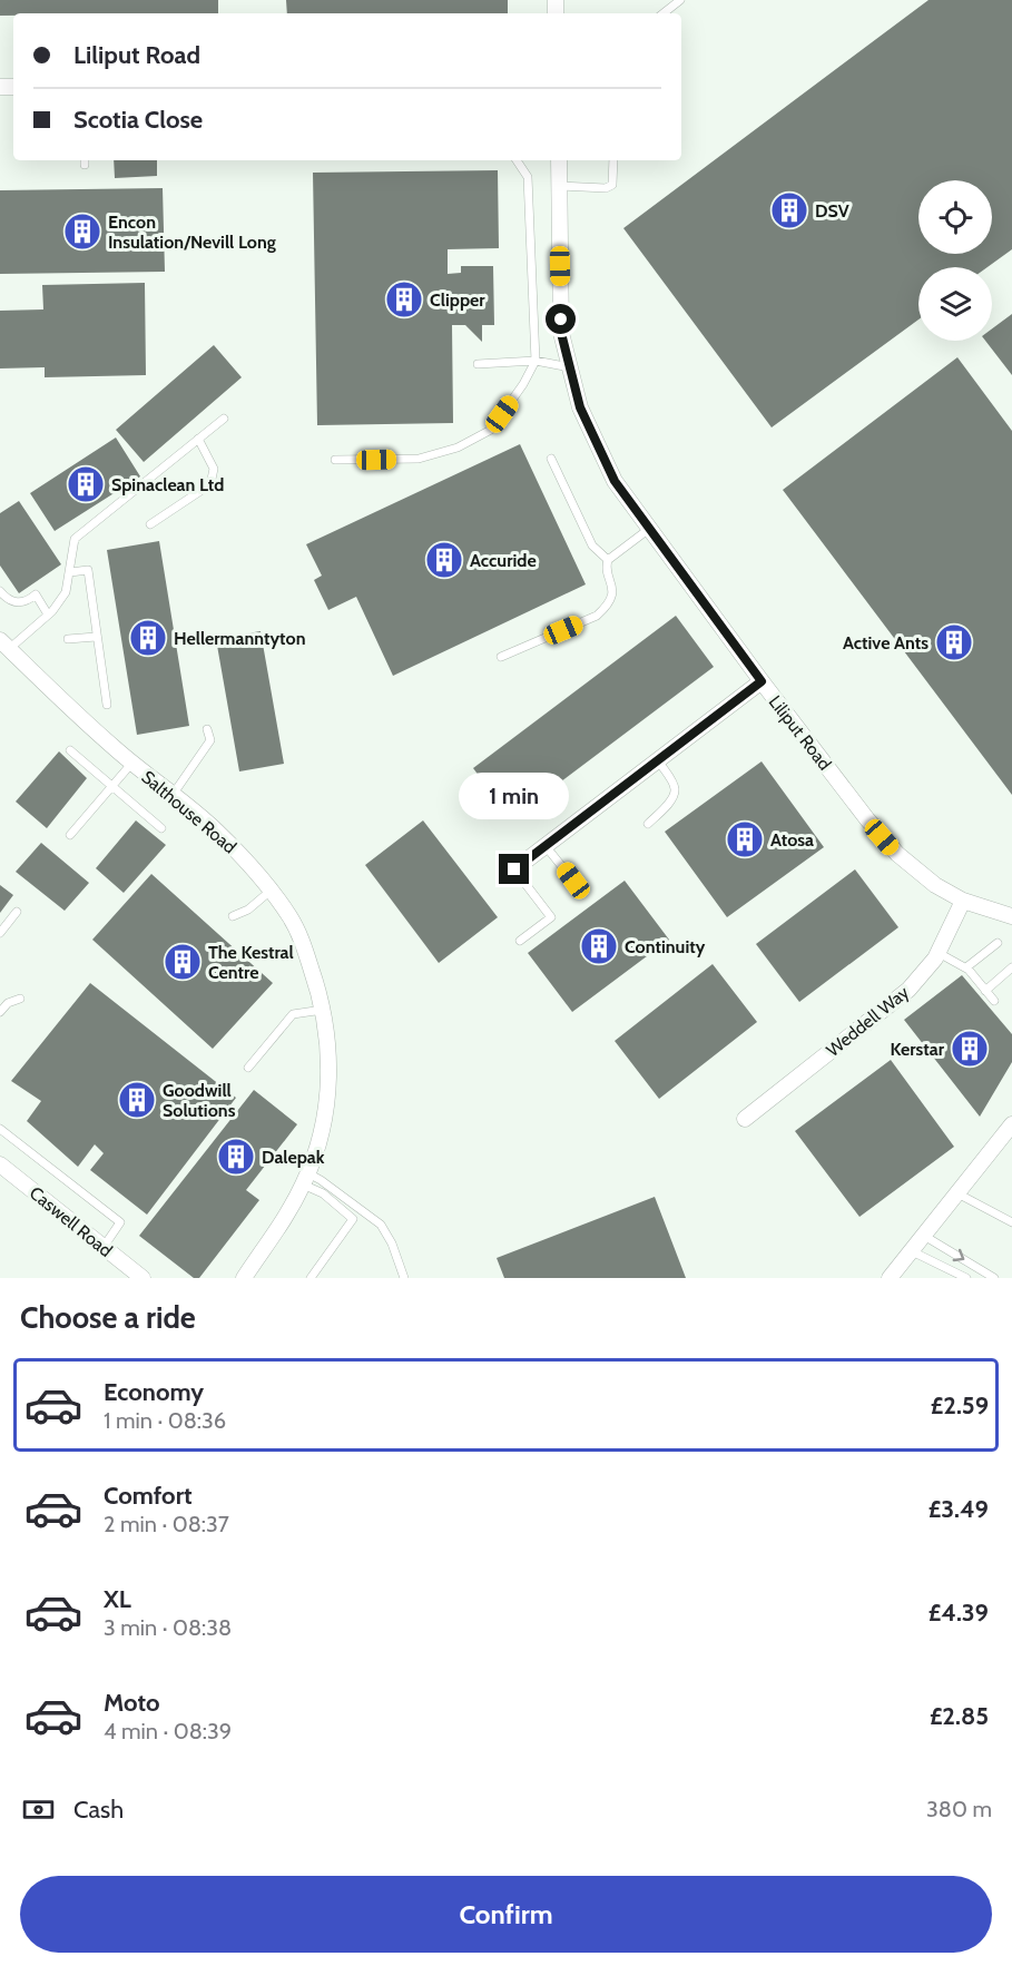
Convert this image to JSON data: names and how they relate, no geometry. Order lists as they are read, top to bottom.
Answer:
{
  "streets": {
    "street": [
      "Liliput Road",
      "Salthouse Road",
      "Weddell Way",
      "Caswell Road"
    ]
  },
  "crossings": [
    ["Liliput Road", "Weddell Way"]
  ],
  "places": {
    "building": [
      "DSV",
      "Encon Insulation/Nevill Long",
      "Clipper",
      "Spinaclean Ltd",
      "Accuride",
      "Hellermanntyton",
      "Active Ants",
      "Atosa",
      "Continuity",
      "The Kestral Centre",
      "Kerstar",
      "Goodwill Solutions",
      "Dalepak"
    ]
  },
  "page": {
    "banner": ["Liliput Road", "Scotia Close"],
    "bubble": "1 min",
    "heading": "Choose a ride",
    "list": [
      {
        "name": "Economy",
        "note": "1 min · 08:36",
        "value": "£2.59"
      },
      {
        "name": "Comfort",
        "note": "2 min · 08:37",
        "value": "£3.49"
      },
      {
        "name": "XL",
        "note": "3 min · 08:38",
        "value": "£4.39"
      },
      {
        "name": "Moto",
        "note": "4 min · 08:39",
        "value": "£2.85"
      }
    ],
    "pay": ["Cash", "380 m"],
    "buttons": "Confirm"
  }
}
